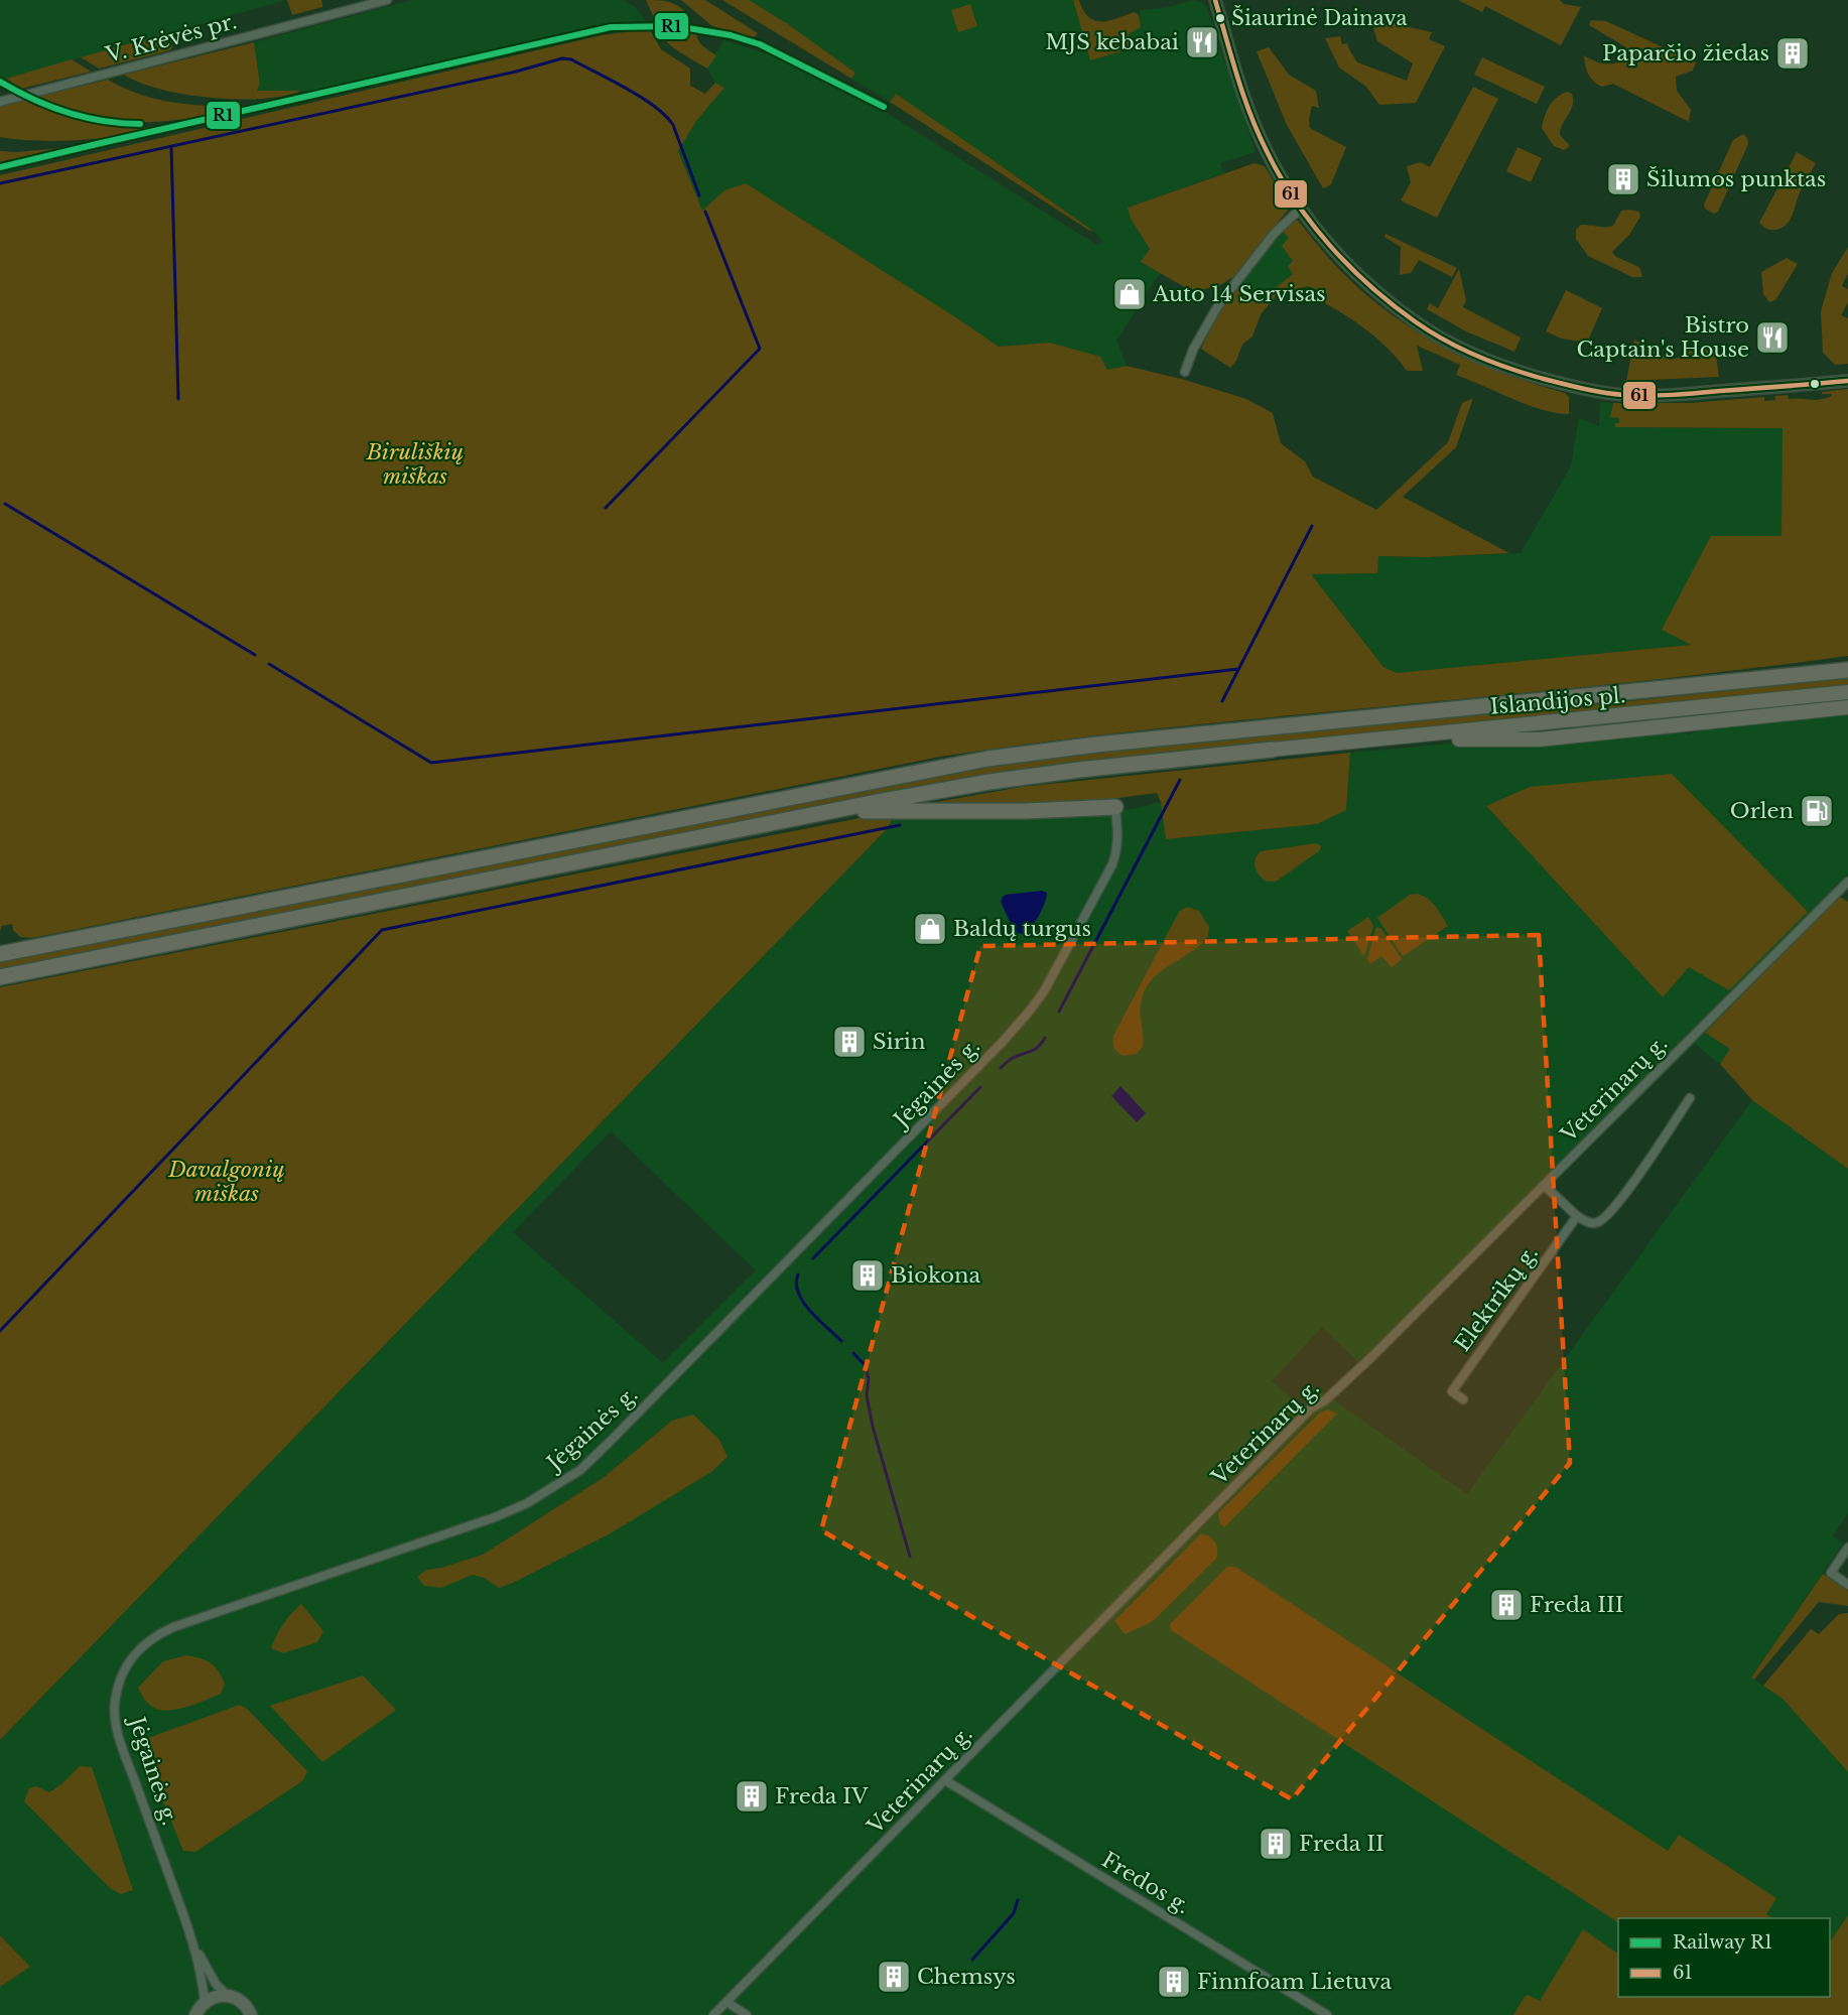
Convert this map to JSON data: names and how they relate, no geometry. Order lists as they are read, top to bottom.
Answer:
{
  "streets": {
    "highway": ["Islandijos pl."],
    "street": [
      "V. Krėvės pr.",
      "Jėgainės g.",
      "Veterinarų g.",
      "Elektrikų g.",
      "Fredos g."
    ]
  },
  "crossings": [
    ["Veterinarų g.", "Fredos g."]
  ],
  "parks": ["Biruliškių miškas", "Davalgonių miškas"],
  "places": {
    "other": ["Šiaurinė Dainava"],
    "restaurant": ["MJS kebabai", "Bistro Captain's House"],
    "building": [
      "Paparčio žiedas",
      "Šilumos punktas",
      "Sirin",
      "Biokona",
      "Freda III",
      "Freda IV",
      "Freda II",
      "Chemsys",
      "Finnfoam Lietuva"
    ],
    "shop": ["Auto 14 Servisas", "Baldų turgus"],
    "fuel station": ["Orlen"]
  },
  "lines": ["transit line 61", "rail line R1"],
  "legend": ["Railway R1", "61"]
}
